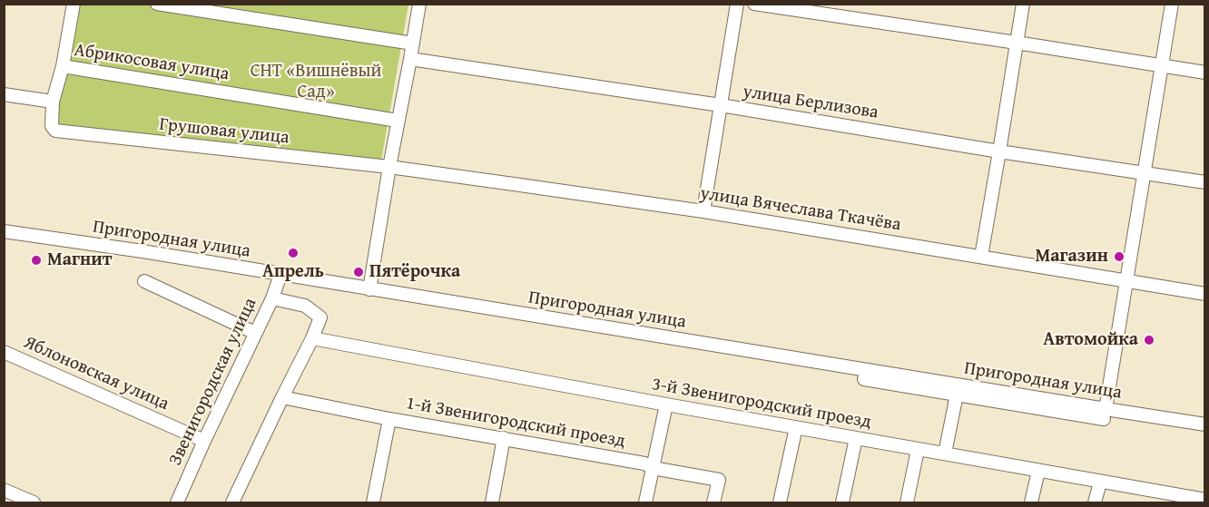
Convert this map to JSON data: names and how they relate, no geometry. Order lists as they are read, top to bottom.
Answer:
{
  "streets": {
    "street": [
      "Абрикосовая улица",
      "улица Берлизова",
      "Грушовая улица",
      "улица Вячеслава Ткачёва",
      "Пригородная улица",
      "Яблоновская улица",
      "Звенигородская улица",
      "3-й Звенигородский проезд",
      "1-й Звенигородский проезд"
    ]
  },
  "crossings": [
    ["Грушовая улица", "улица Вячеслава Ткачёва"],
    ["Пригородная улица", "Звенигородская улица"],
    ["Яблоновская улица", "Звенигородская улица"]
  ],
  "parks": ["СНТ «Вишнёвый Cад»"],
  "places": [
    "Апрель",
    "Магазин",
    "Магнит",
    "Пятёрочка",
    "Автомойка"
  ]
}
